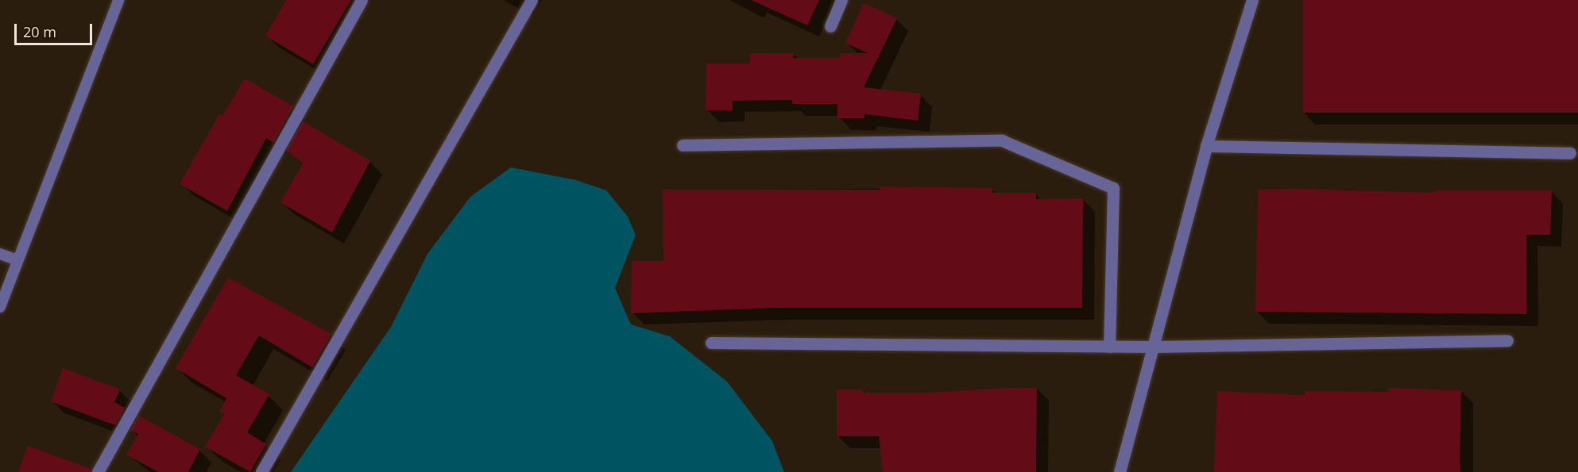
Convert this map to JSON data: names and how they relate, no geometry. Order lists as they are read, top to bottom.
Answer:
{
  "scale_bar": "20 m"
}
